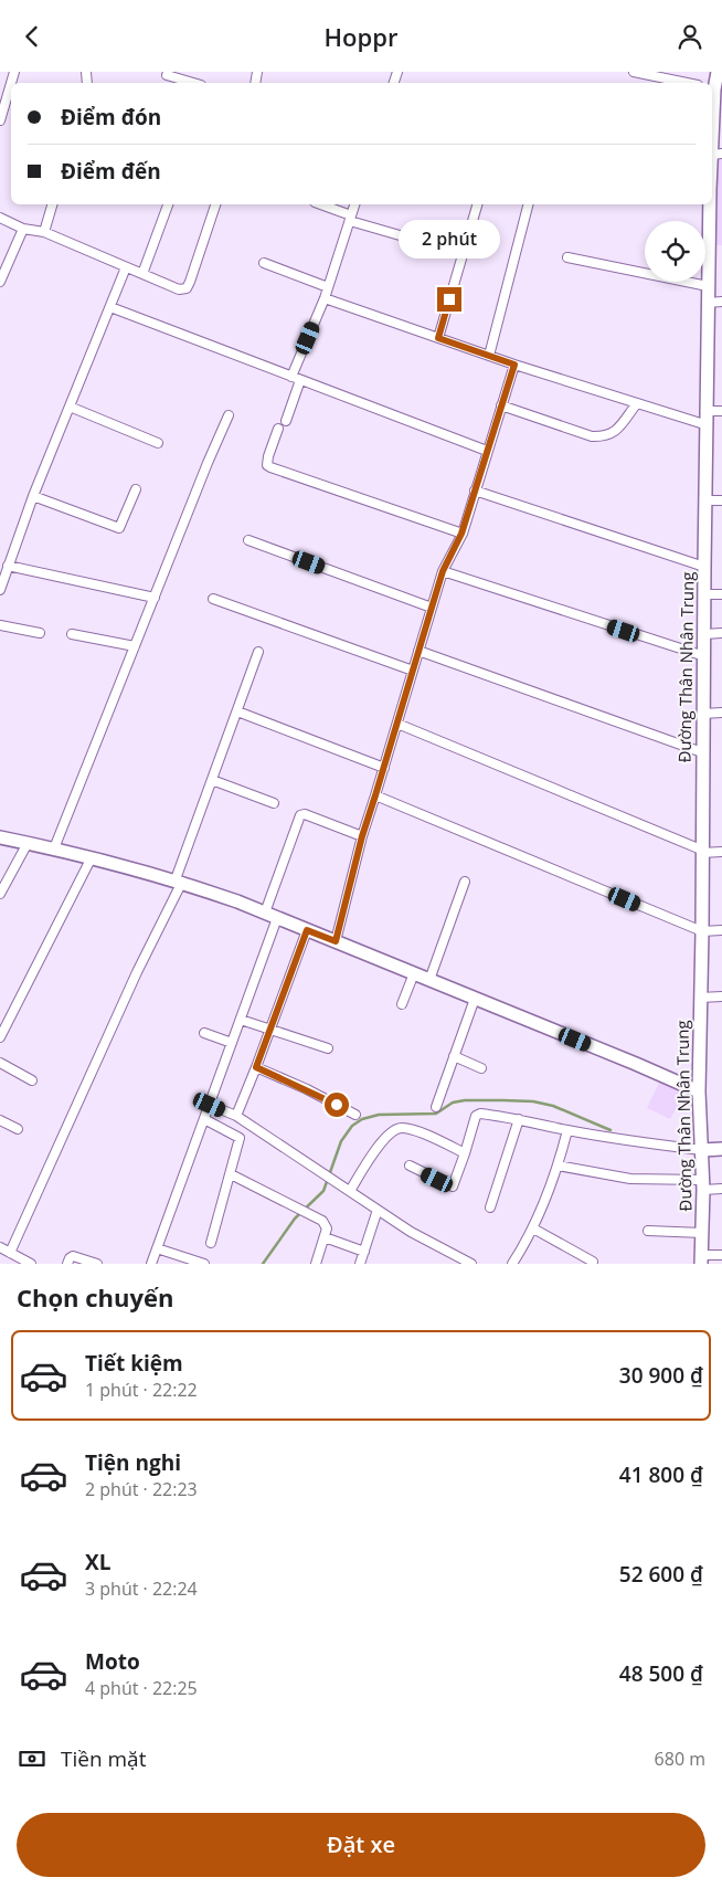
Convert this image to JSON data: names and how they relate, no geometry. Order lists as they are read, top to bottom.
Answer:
{
  "streets": {
    "street": ["Đường Thân Nhân Trung"]
  },
  "page": {
    "header": "Hoppr",
    "banner": ["Điểm đón", "Điểm đến"],
    "bubble": "2 phút",
    "heading": "Chọn chuyến",
    "list": [
      {
        "name": "Tiết kiệm",
        "note": "1 phút · 22:22",
        "value": "30 900 ₫"
      },
      {
        "name": "Tiện nghi",
        "note": "2 phút · 22:23",
        "value": "41 800 ₫"
      },
      {
        "name": "XL",
        "note": "3 phút · 22:24",
        "value": "52 600 ₫"
      },
      {
        "name": "Moto",
        "note": "4 phút · 22:25",
        "value": "48 500 ₫"
      }
    ],
    "pay": ["Tiền mặt", "680 m"],
    "buttons": "Đặt xe"
  }
}
